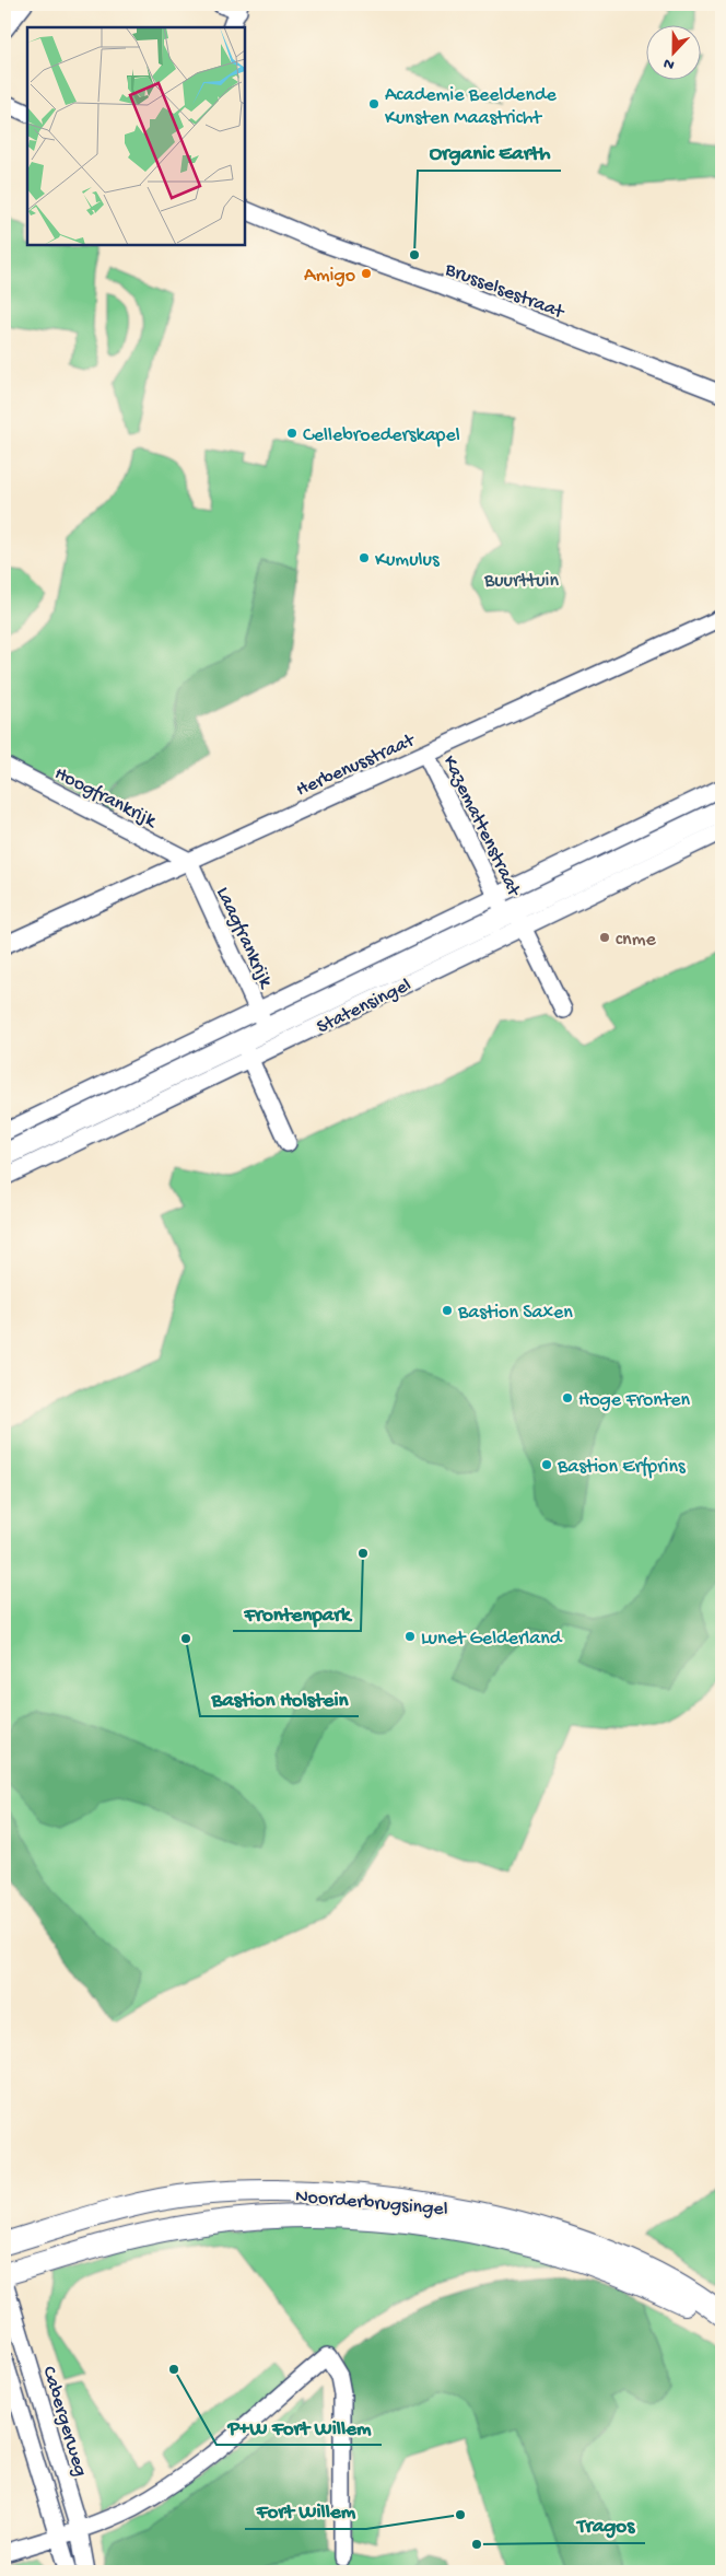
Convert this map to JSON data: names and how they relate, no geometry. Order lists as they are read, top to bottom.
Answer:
{
  "streets": {
    "main road": ["Statensingel", "Noorderbrugsingel"],
    "street": [
      "Brusselsestraat",
      "Herbenusstraat",
      "Hoogfrankrijk",
      "Kazemattenstraat",
      "Laagfrankrijk",
      "Cabergerweg"
    ]
  },
  "crossings": [
    ["Herbenusstraat", "Hoogfrankrijk"],
    ["Herbenusstraat", "Kazemattenstraat"],
    ["Herbenusstraat", "Laagfrankrijk"],
    ["Hoogfrankrijk", "Laagfrankrijk"],
    ["Kazemattenstraat", "Statensingel"],
    ["Laagfrankrijk", "Statensingel"]
  ],
  "parks": ["Buurttuin"],
  "places": [
    "Academie Beeldende Kunsten Maastricht",
    "Organic Earth",
    "Amigo",
    "Cellebroederskapel",
    "Kumulus",
    "cnme",
    "Bastion Saxen",
    "Hoge Fronten",
    "Bastion Erfprins",
    "Frontenpark",
    "Lunet Gelderland",
    "Bastion Holstein",
    "P+W Fort Willem",
    "Fort Willem",
    "Tragos"
  ],
  "north": "bottom"
}
